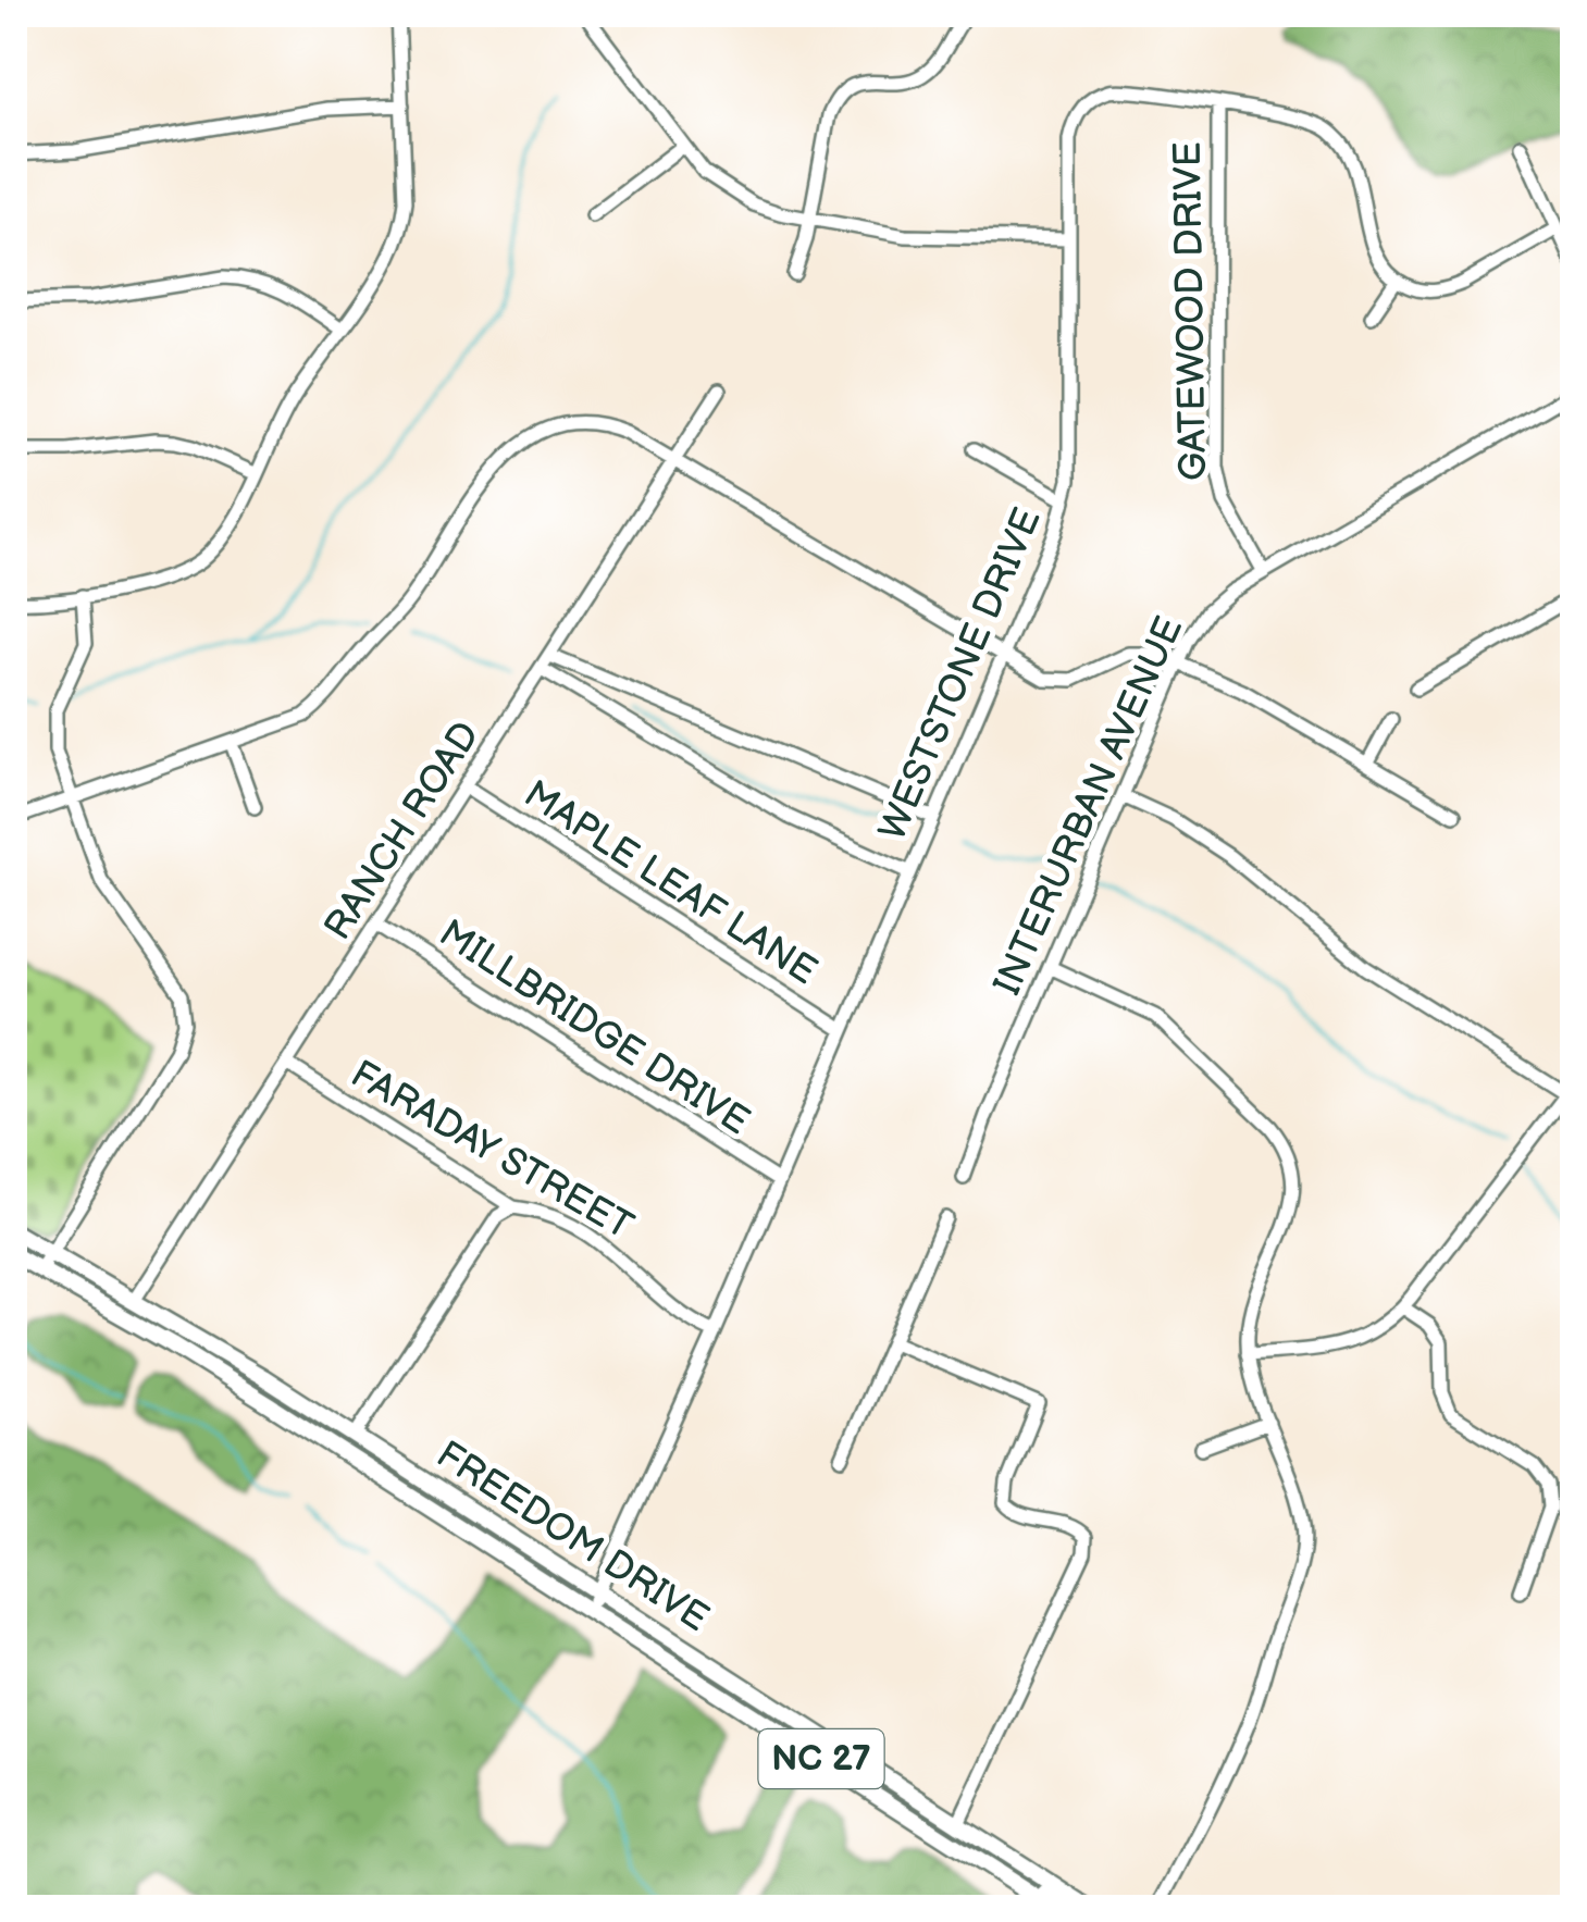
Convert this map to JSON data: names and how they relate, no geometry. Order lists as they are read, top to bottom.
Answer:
{
  "streets": {
    "main road": ["FREEDOM DRIVE", "NC 27"],
    "street": [
      "GATEWOOD DRIVE",
      "WESTSTONE DRIVE",
      "INTERURBAN AVENUE",
      "RANCH ROAD",
      "MAPLE LEAF LANE",
      "MILLBRIDGE DRIVE",
      "FARADAY STREET"
    ]
  },
  "crossings": [
    ["GATEWOOD DRIVE", "WESTSTONE DRIVE"],
    ["GATEWOOD DRIVE", "INTERURBAN AVENUE"],
    ["WESTSTONE DRIVE", "MAPLE LEAF LANE"],
    ["WESTSTONE DRIVE", "MILLBRIDGE DRIVE"],
    ["WESTSTONE DRIVE", "FARADAY STREET"],
    ["WESTSTONE DRIVE", "FREEDOM DRIVE"],
    ["RANCH ROAD", "MAPLE LEAF LANE"],
    ["RANCH ROAD", "MILLBRIDGE DRIVE"],
    ["RANCH ROAD", "FARADAY STREET"],
    ["RANCH ROAD", "FREEDOM DRIVE"]
  ]
}
